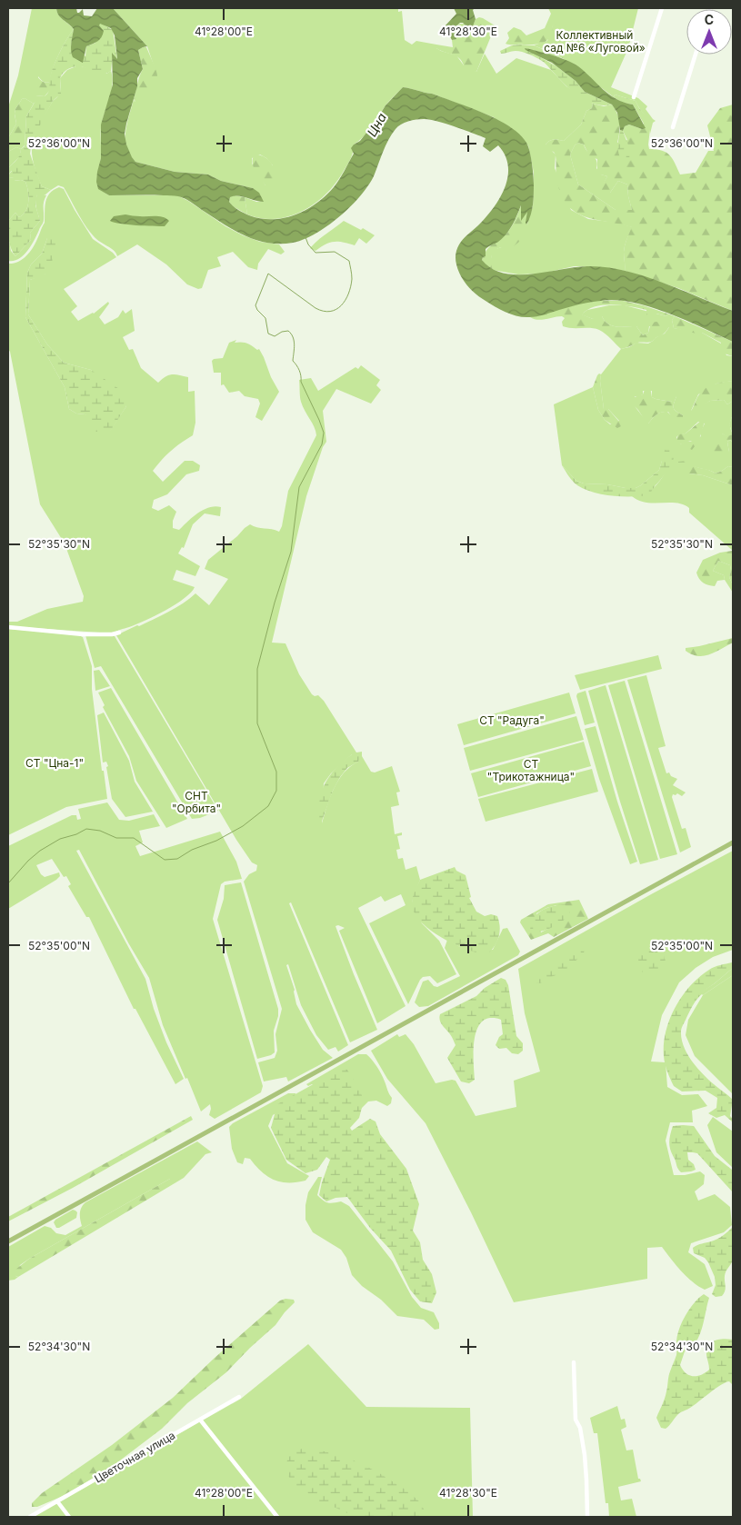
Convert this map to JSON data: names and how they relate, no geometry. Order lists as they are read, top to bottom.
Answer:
{
  "streets": {
    "street": ["Цветочная улица"]
  },
  "water": ["Цна"],
  "parks": [
    "Коллективный сад №6 «Луговой»",
    "СТ \"Радуга\"",
    "СТ \"Цна-1\"",
    "СТ \"Трикотажница\"",
    "CНТ \"Орбита\""
  ],
  "north": "top",
  "coordinates": [
    "41°28'00\"E",
    "41°28'30\"E",
    "52°36'00\"N",
    "52°35'30\"N",
    "52°35'00\"N",
    "52°34'30\"N"
  ]
}
